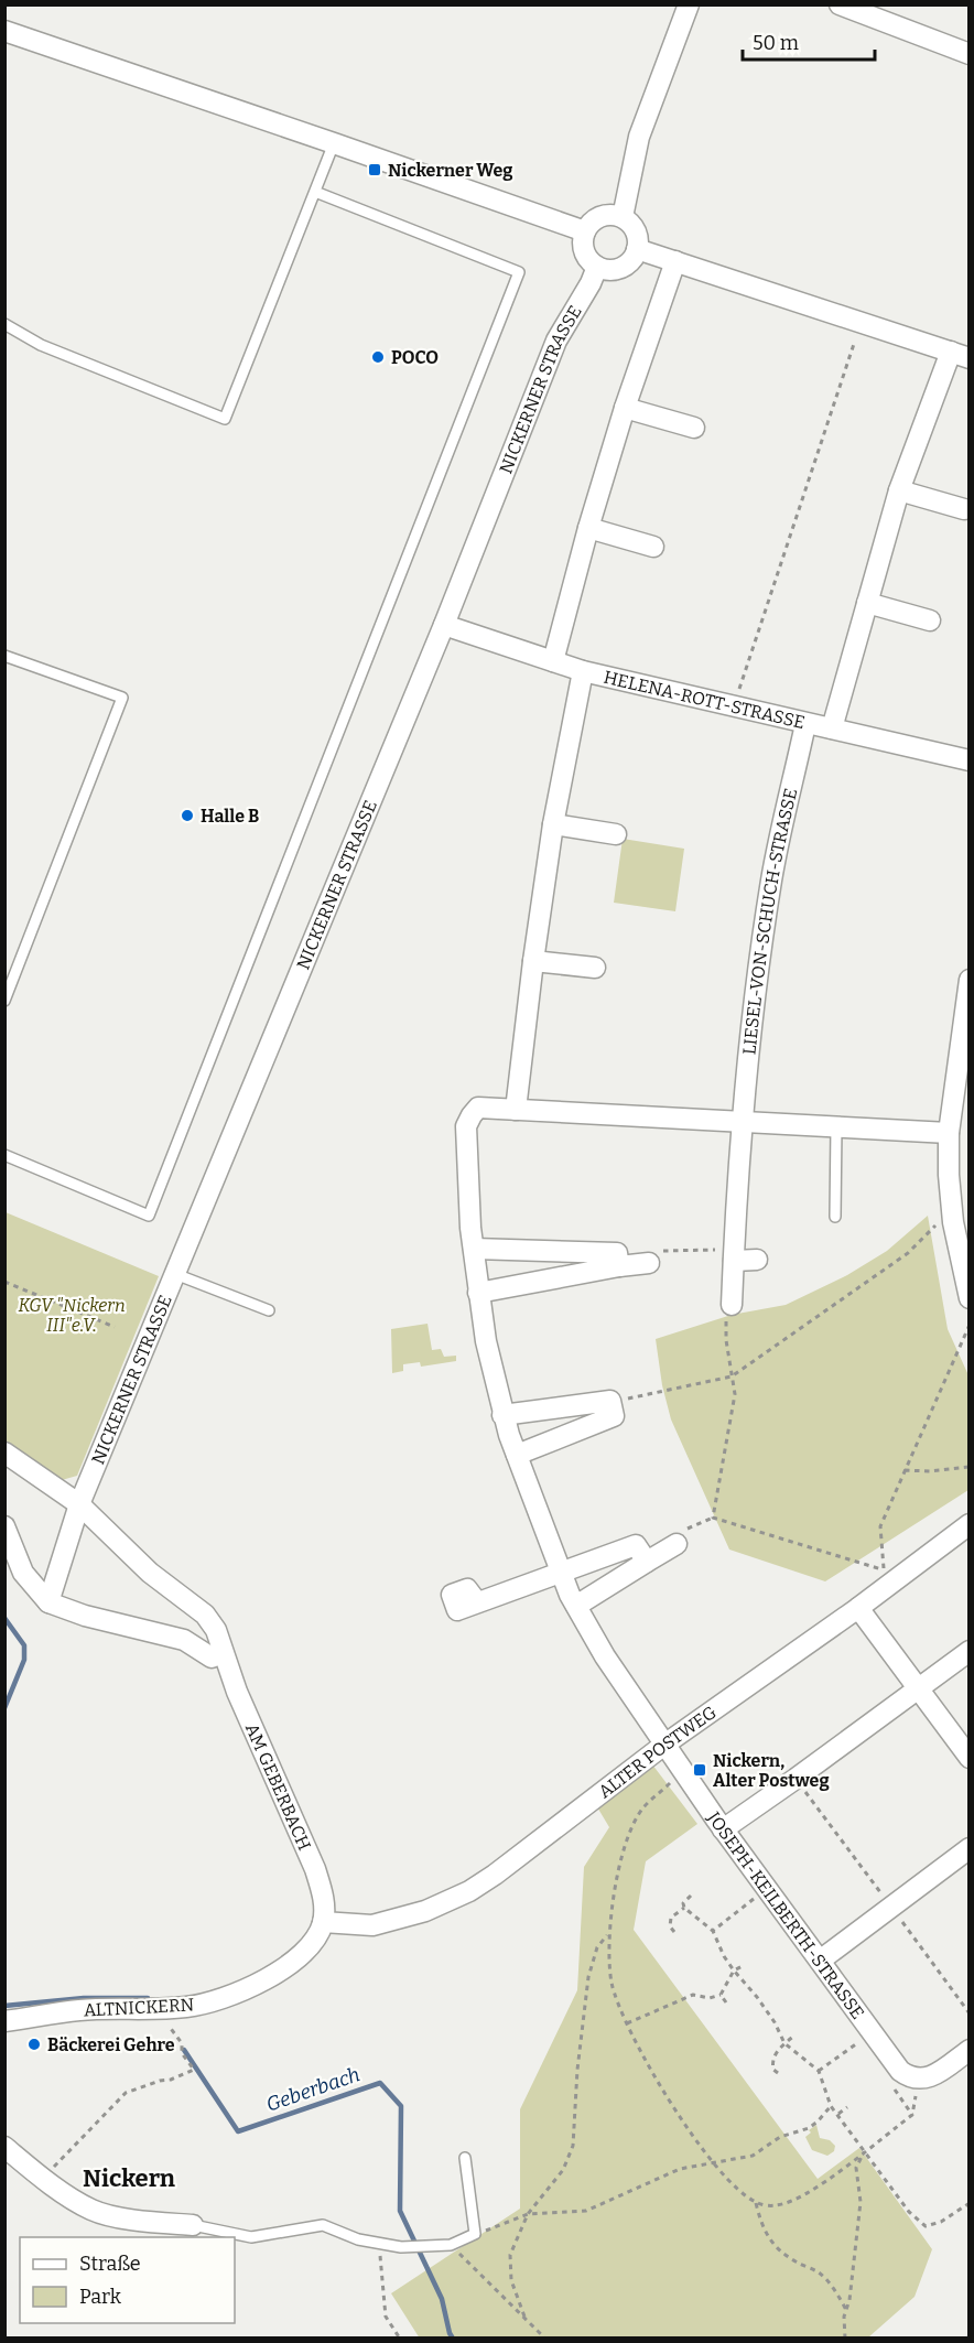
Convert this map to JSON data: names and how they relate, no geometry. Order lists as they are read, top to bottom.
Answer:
{
  "streets": {
    "street": [
      "NICKERNER STRASSE",
      "HELENA-ROTT-STRASSE",
      "LIESEL-VON-SCHUCH-STRASSE",
      "ALTER POSTWEG",
      "AM GEBERBACH",
      "JOSEPH-KEILBERTH-STRASSE",
      "ALTNICKERN"
    ]
  },
  "crossings": [
    ["NICKERNER STRASSE", "HELENA-ROTT-STRASSE"],
    ["NICKERNER STRASSE", "AM GEBERBACH"],
    ["HELENA-ROTT-STRASSE", "LIESEL-VON-SCHUCH-STRASSE"],
    ["ALTER POSTWEG", "AM GEBERBACH"],
    ["ALTER POSTWEG", "JOSEPH-KEILBERTH-STRASSE"],
    ["ALTER POSTWEG", "ALTNICKERN"],
    ["AM GEBERBACH", "ALTNICKERN"]
  ],
  "districts": ["Nickern"],
  "water": ["Geberbach"],
  "parks": ["KGV \"Nickern III\"e.V."],
  "places": {
    "transit": ["Nickerner Weg", "Nickern, Alter Postweg"],
    "other": ["POCO", "Halle B", "Bäckerei Gehre"]
  },
  "legend": ["Straße", "Park"],
  "scale_bar": "50 m"
}
